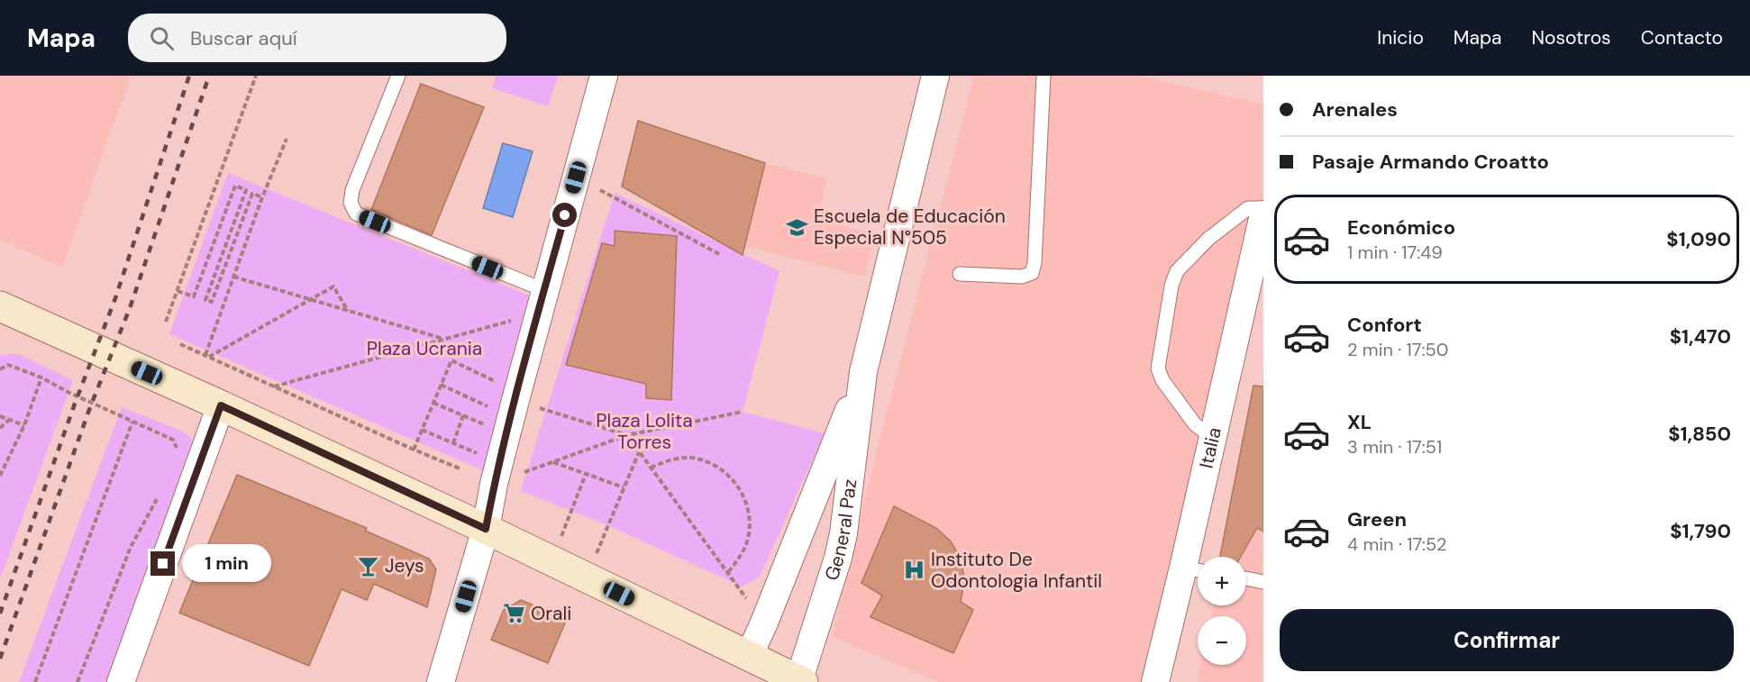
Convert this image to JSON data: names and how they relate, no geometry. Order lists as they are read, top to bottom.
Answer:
{
  "streets": {
    "street": ["Italia", "General Paz"]
  },
  "parks": ["Plaza Ucrania", "Plaza Lolita Torres"],
  "places": {
    "school or university": ["Escuela de Educación Especial N°505"],
    "bar": ["Jeys"],
    "hospital": ["Instituto De Odontologia Infantil"],
    "supermarket": ["Orali"]
  },
  "page": {
    "header": "Mapa",
    "search": "Buscar aquí",
    "nav": [
      "Inicio",
      "Mapa",
      "Nosotros",
      "Contacto"
    ],
    "banner": ["Arenales", "Pasaje Armando Croatto"],
    "list": [
      {
        "name": "Económico",
        "note": "1 min · 17:49",
        "value": "$1,090"
      },
      {
        "name": "Confort",
        "note": "2 min · 17:50",
        "value": "$1,470"
      },
      {
        "name": "XL",
        "note": "3 min · 17:51",
        "value": "$1,850"
      },
      {
        "name": "Green",
        "note": "4 min · 17:52",
        "value": "$1,790"
      }
    ],
    "bubble": "1 min",
    "map_buttons": ["+", "−"],
    "buttons": "Confirmar"
  }
}
